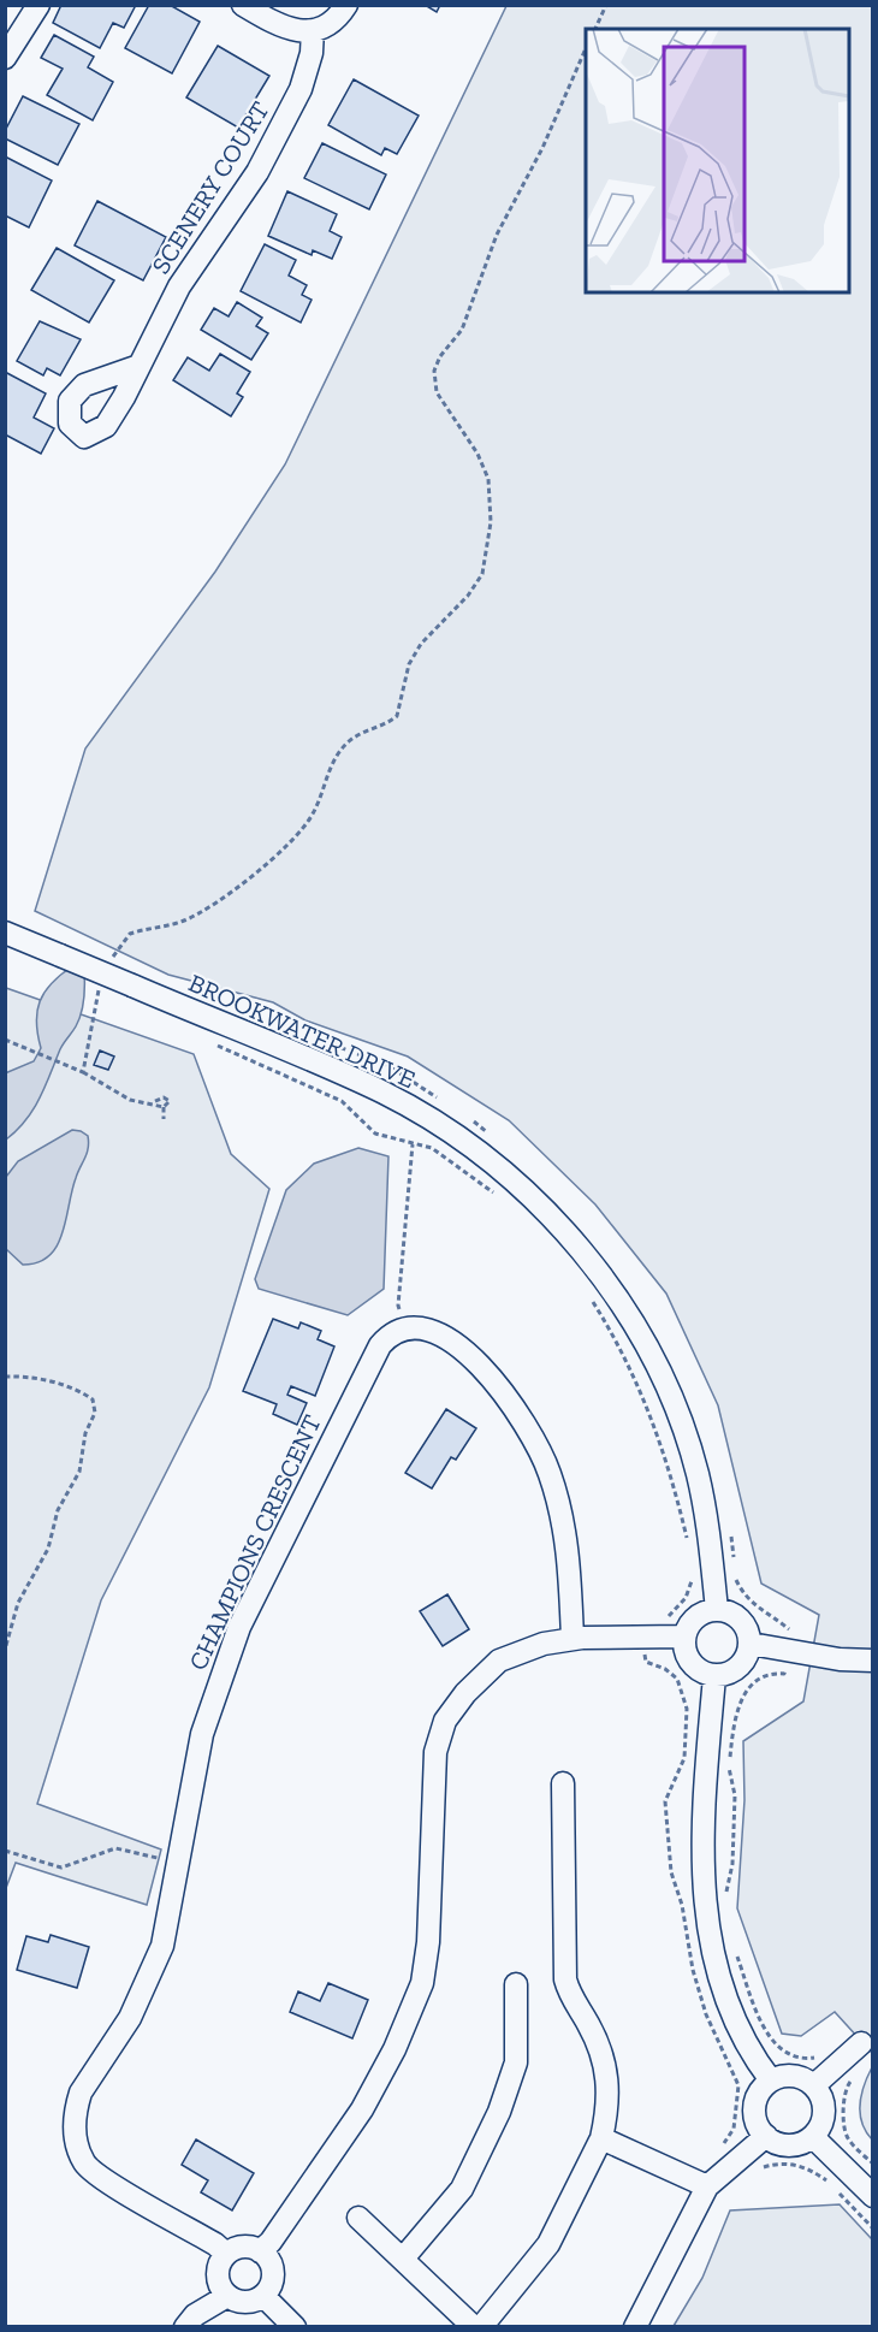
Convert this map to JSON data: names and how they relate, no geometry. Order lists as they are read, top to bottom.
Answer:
{
  "streets": {
    "street": ["SCENERY COURT", "BROOKWATER DRIVE", "CHAMPIONS CRESCENT"]
  }
}
